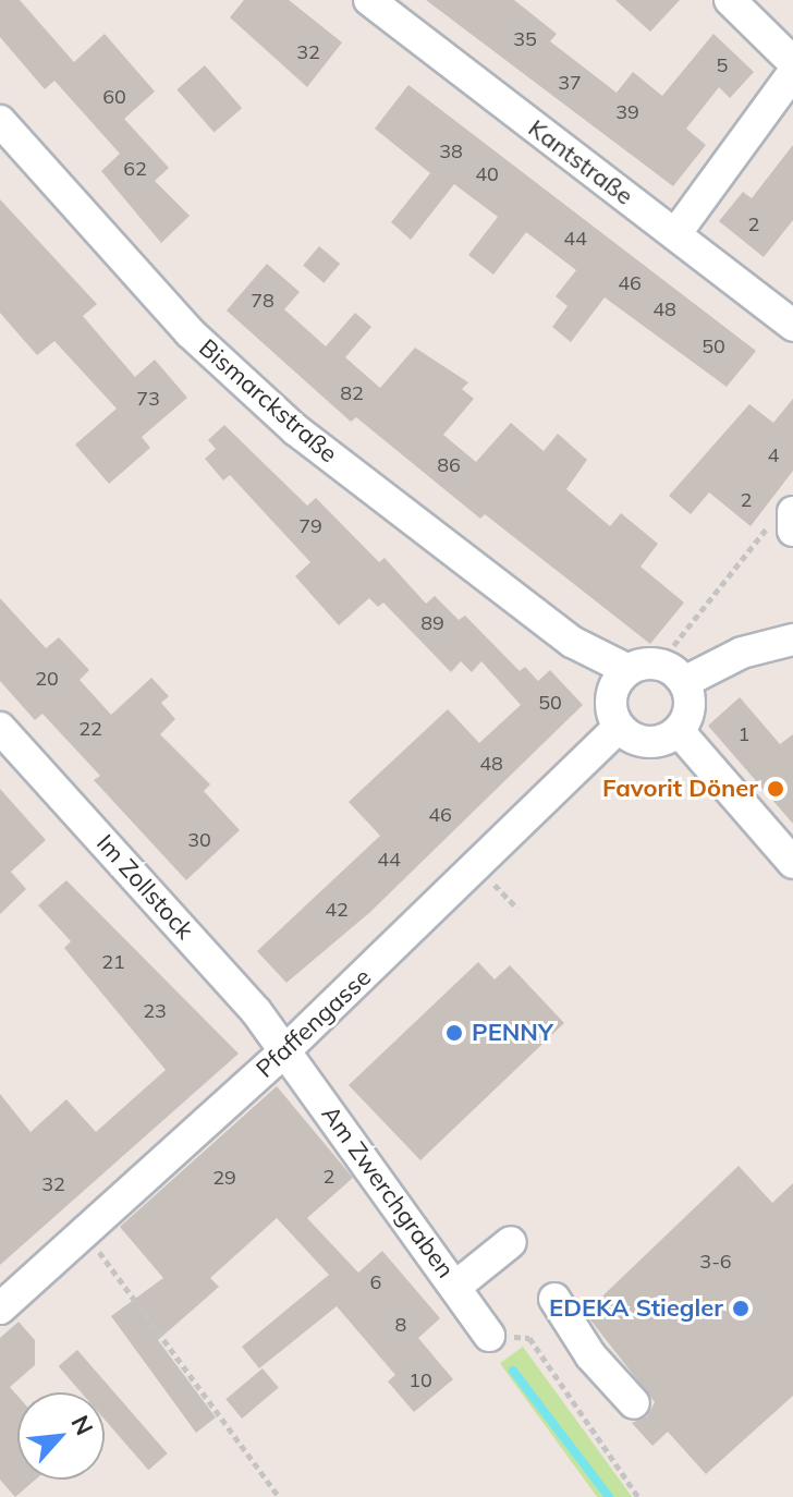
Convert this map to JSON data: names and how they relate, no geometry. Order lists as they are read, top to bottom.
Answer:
{
  "streets": {
    "street": [
      "Kantstraße",
      "Bismarckstraße",
      "Im Zollstock",
      "Pfaffengasse",
      "Am Zwerchgraben"
    ]
  },
  "crossings": [
    ["Bismarckstraße", "Pfaffengasse"],
    ["Im Zollstock", "Pfaffengasse"],
    ["Im Zollstock", "Am Zwerchgraben"],
    ["Pfaffengasse", "Am Zwerchgraben"]
  ],
  "places": ["Favorit Döner", "PENNY", "EDEKA Stiegler"],
  "house_numbers": [
    "35",
    "32",
    "5",
    "37",
    "60",
    "39",
    "38",
    "62",
    "40",
    "2",
    "44",
    "46",
    "78",
    "48",
    "50",
    "82",
    "73",
    "4",
    "86",
    "2",
    "79",
    "89",
    "20",
    "50",
    "22",
    "1",
    "48",
    "46",
    "30",
    "44",
    "42",
    "21",
    "23",
    "2",
    "29",
    "32",
    "3-6",
    "6",
    "8",
    "10"
  ],
  "north": "top right"
}
